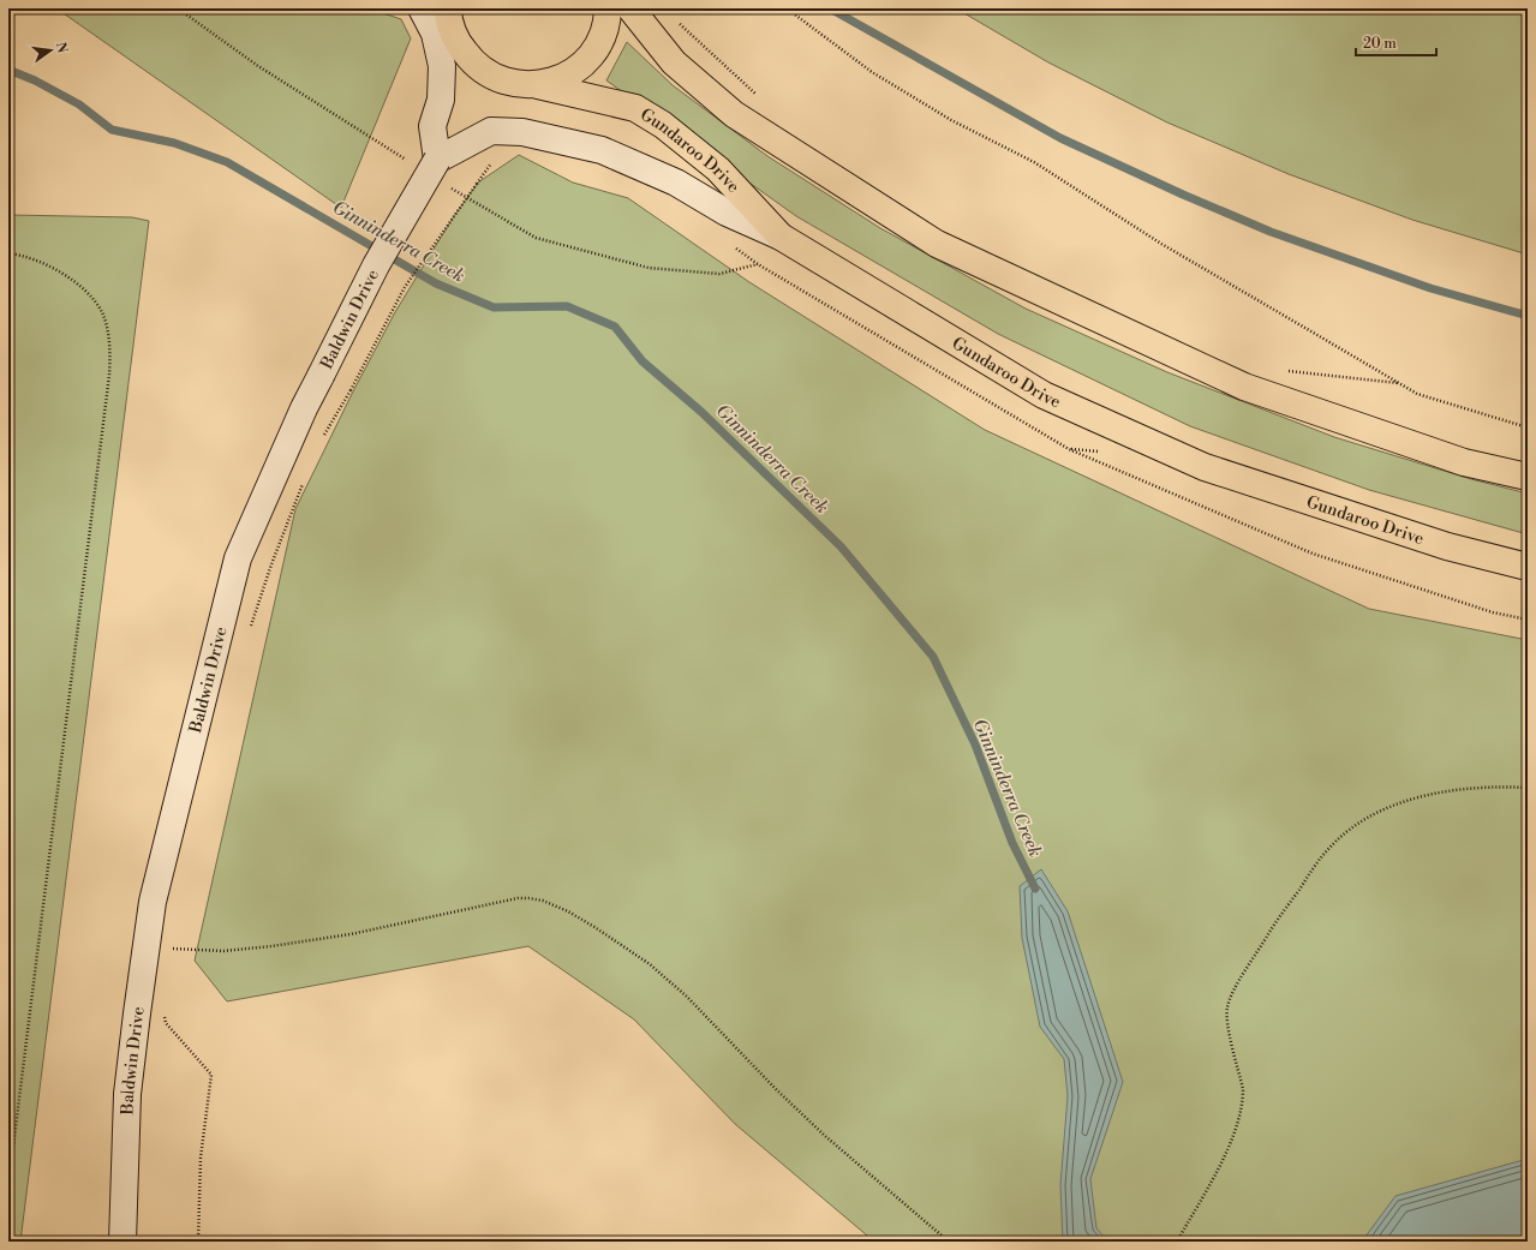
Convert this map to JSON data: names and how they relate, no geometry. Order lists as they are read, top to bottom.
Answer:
{
  "streets": {
    "main road": ["Gundaroo Drive", "Baldwin Drive"]
  },
  "water": ["Ginninderra Creek"],
  "scale_bar": "20 m",
  "north": "right"
}
